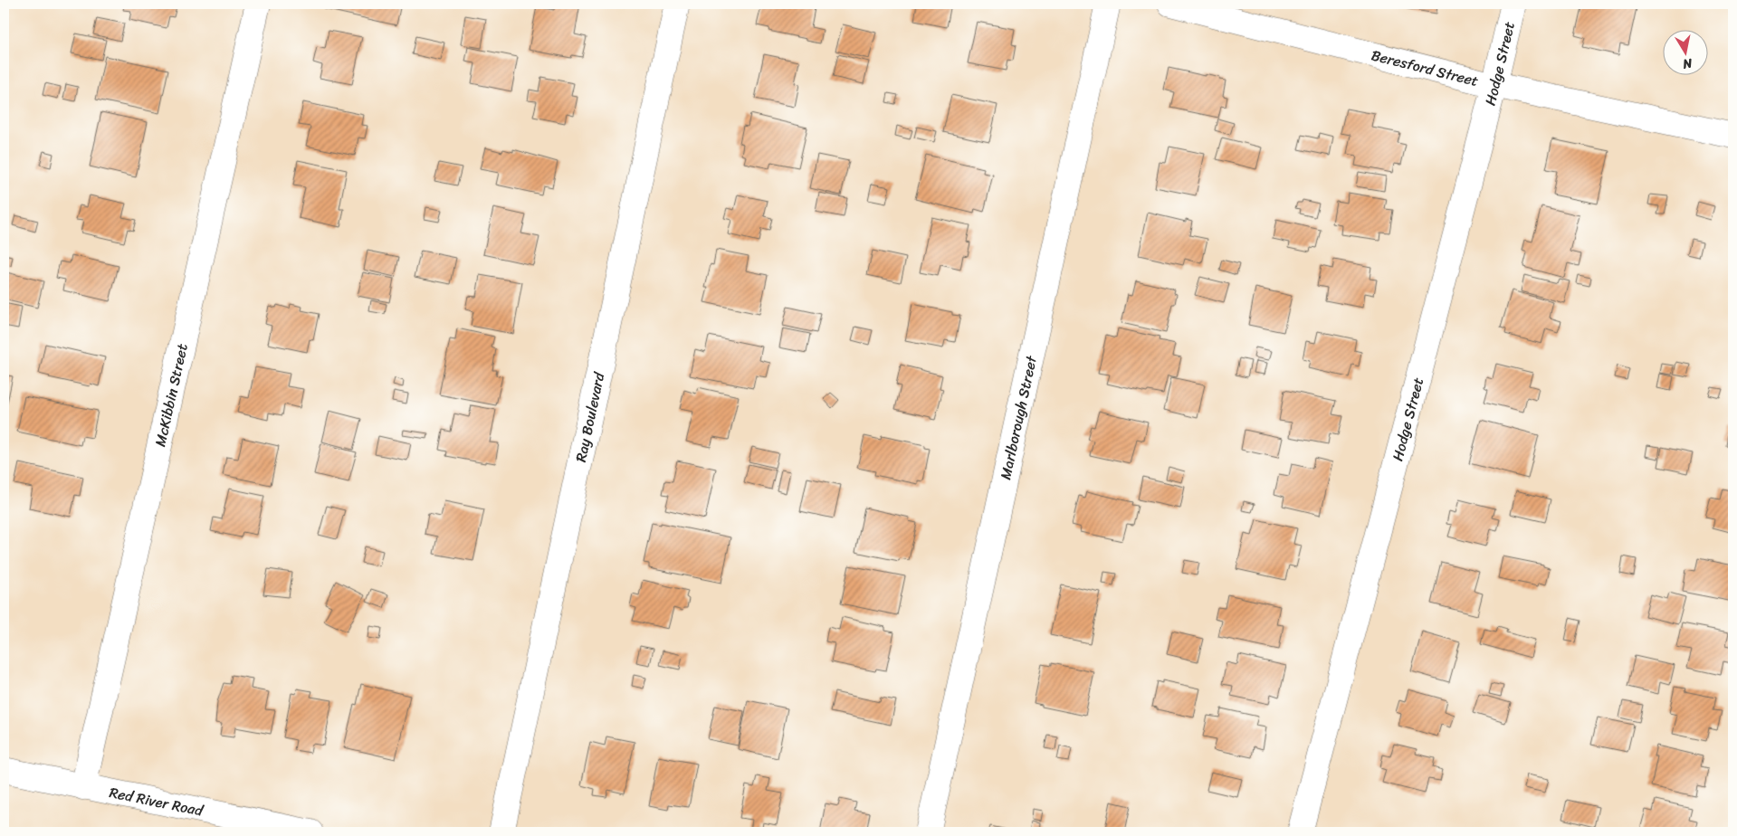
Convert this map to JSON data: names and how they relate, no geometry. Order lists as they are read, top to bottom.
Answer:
{
  "streets": {
    "street": [
      "Hodge Street",
      "Beresford Street",
      "McKibbin Street",
      "Ray Boulevard",
      "Marlborough Street",
      "Red River Road"
    ]
  },
  "crossings": [
    ["Hodge Street", "Beresford Street"],
    ["McKibbin Street", "Red River Road"]
  ],
  "north": "bottom"
}
